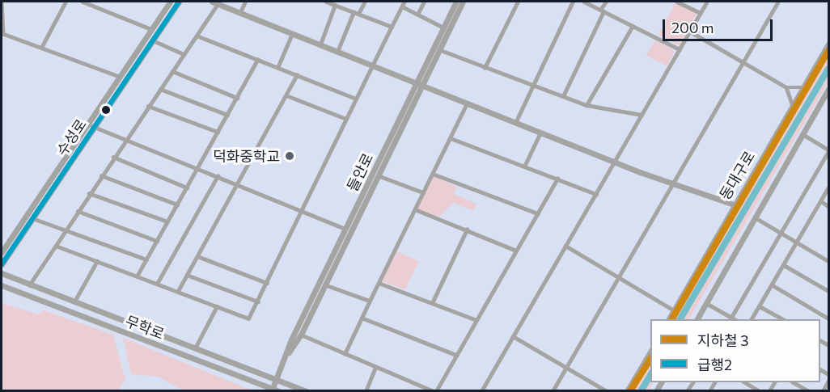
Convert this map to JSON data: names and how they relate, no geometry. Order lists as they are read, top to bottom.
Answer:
{
  "streets": {
    "main road": [
      "수성로",
      "들안로",
      "동대구로",
      "무학로"
    ]
  },
  "crossings": [
    ["들안로", "무학로"]
  ],
  "places": ["덕화중학교"],
  "lines": ["transit line 급행2", "metro line 3"],
  "legend": ["지하철 3", "급행2"],
  "scale_bar": "200 m"
}
